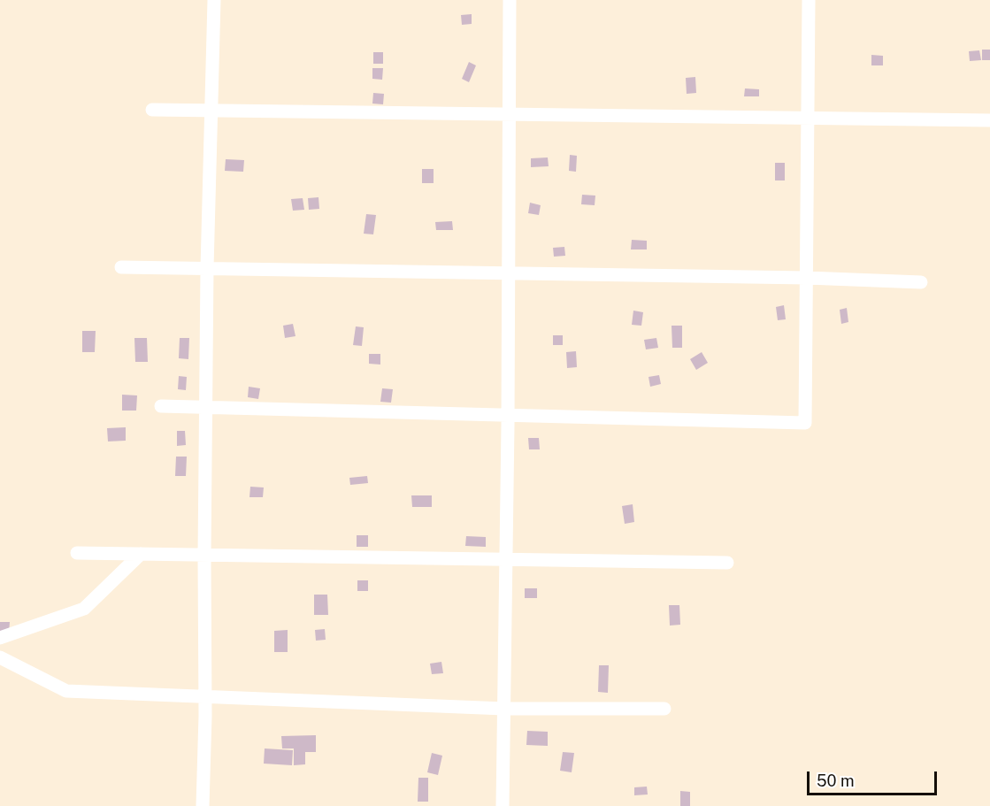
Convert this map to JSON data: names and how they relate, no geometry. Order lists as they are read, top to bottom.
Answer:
{
  "scale_bar": "50 m"
}
